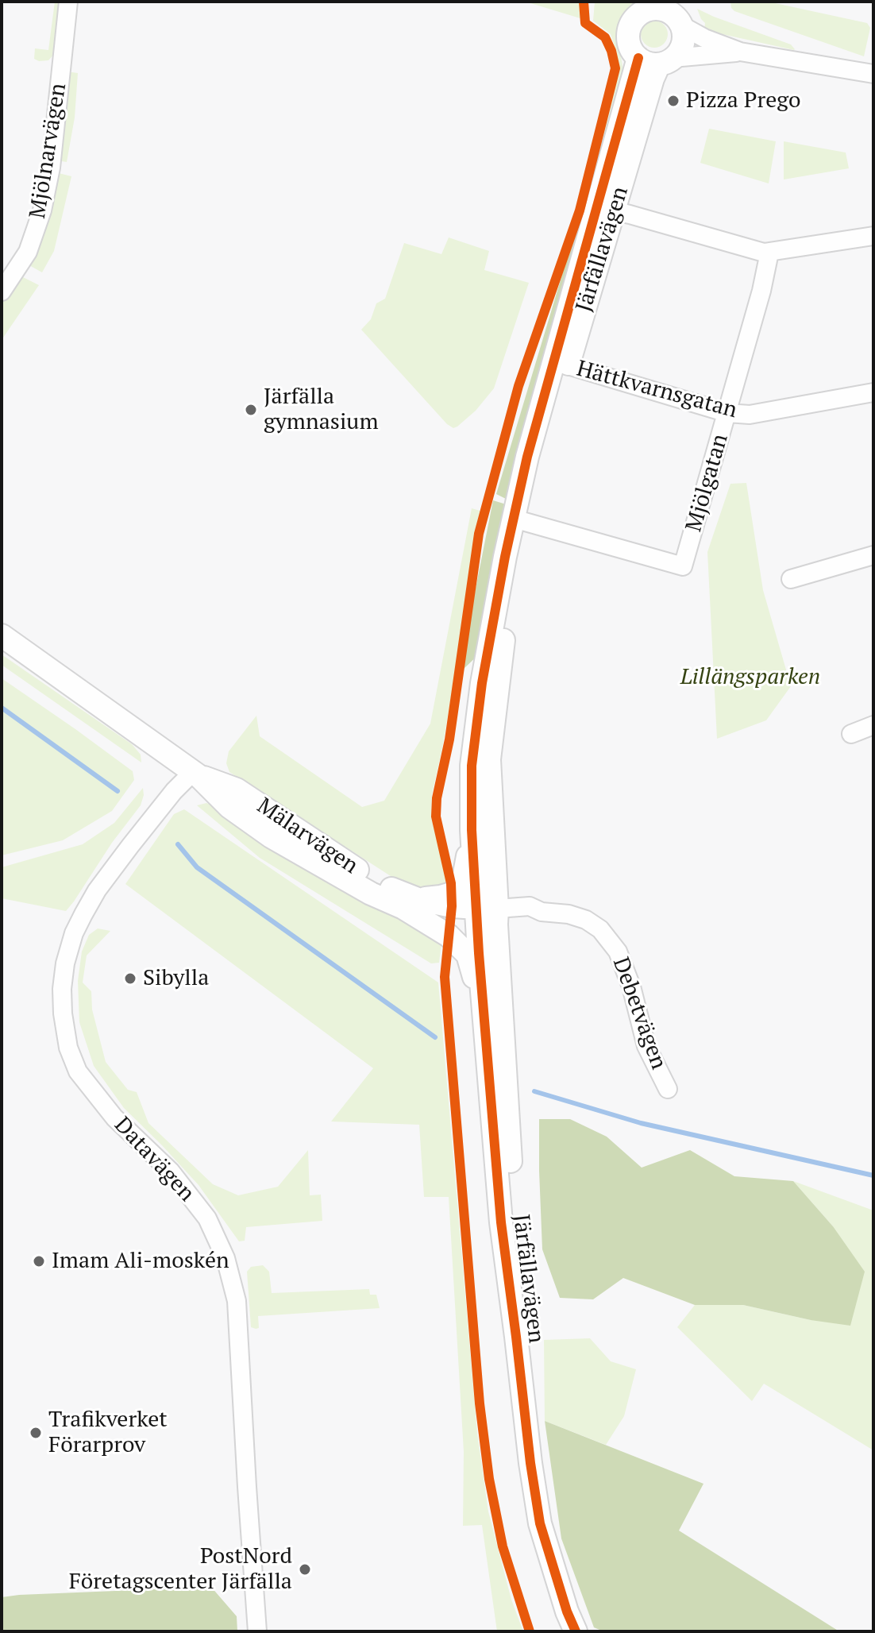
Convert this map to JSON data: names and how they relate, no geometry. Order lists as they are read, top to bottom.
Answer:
{
  "streets": {
    "street": [
      "Mjölnarvägen",
      "Järfällavägen",
      "Hättkvarnsgatan",
      "Mjölgatan",
      "Mälarvägen",
      "Debetvägen",
      "Datavägen"
    ]
  },
  "crossings": [
    ["Järfällavägen", "Hättkvarnsgatan"],
    ["Järfällavägen", "Mjölgatan"],
    ["Järfällavägen", "Mälarvägen"],
    ["Järfällavägen", "Debetvägen"],
    ["Hättkvarnsgatan", "Mjölgatan"],
    ["Mälarvägen", "Datavägen"]
  ],
  "parks": ["Lillängsparken"],
  "places": [
    "Pizza Prego",
    "Järfälla gymnasium",
    "Sibylla",
    "Imam Ali-moskén",
    "Trafikverket Förarprov",
    "PostNord Företagscenter Järfälla"
  ]
}
